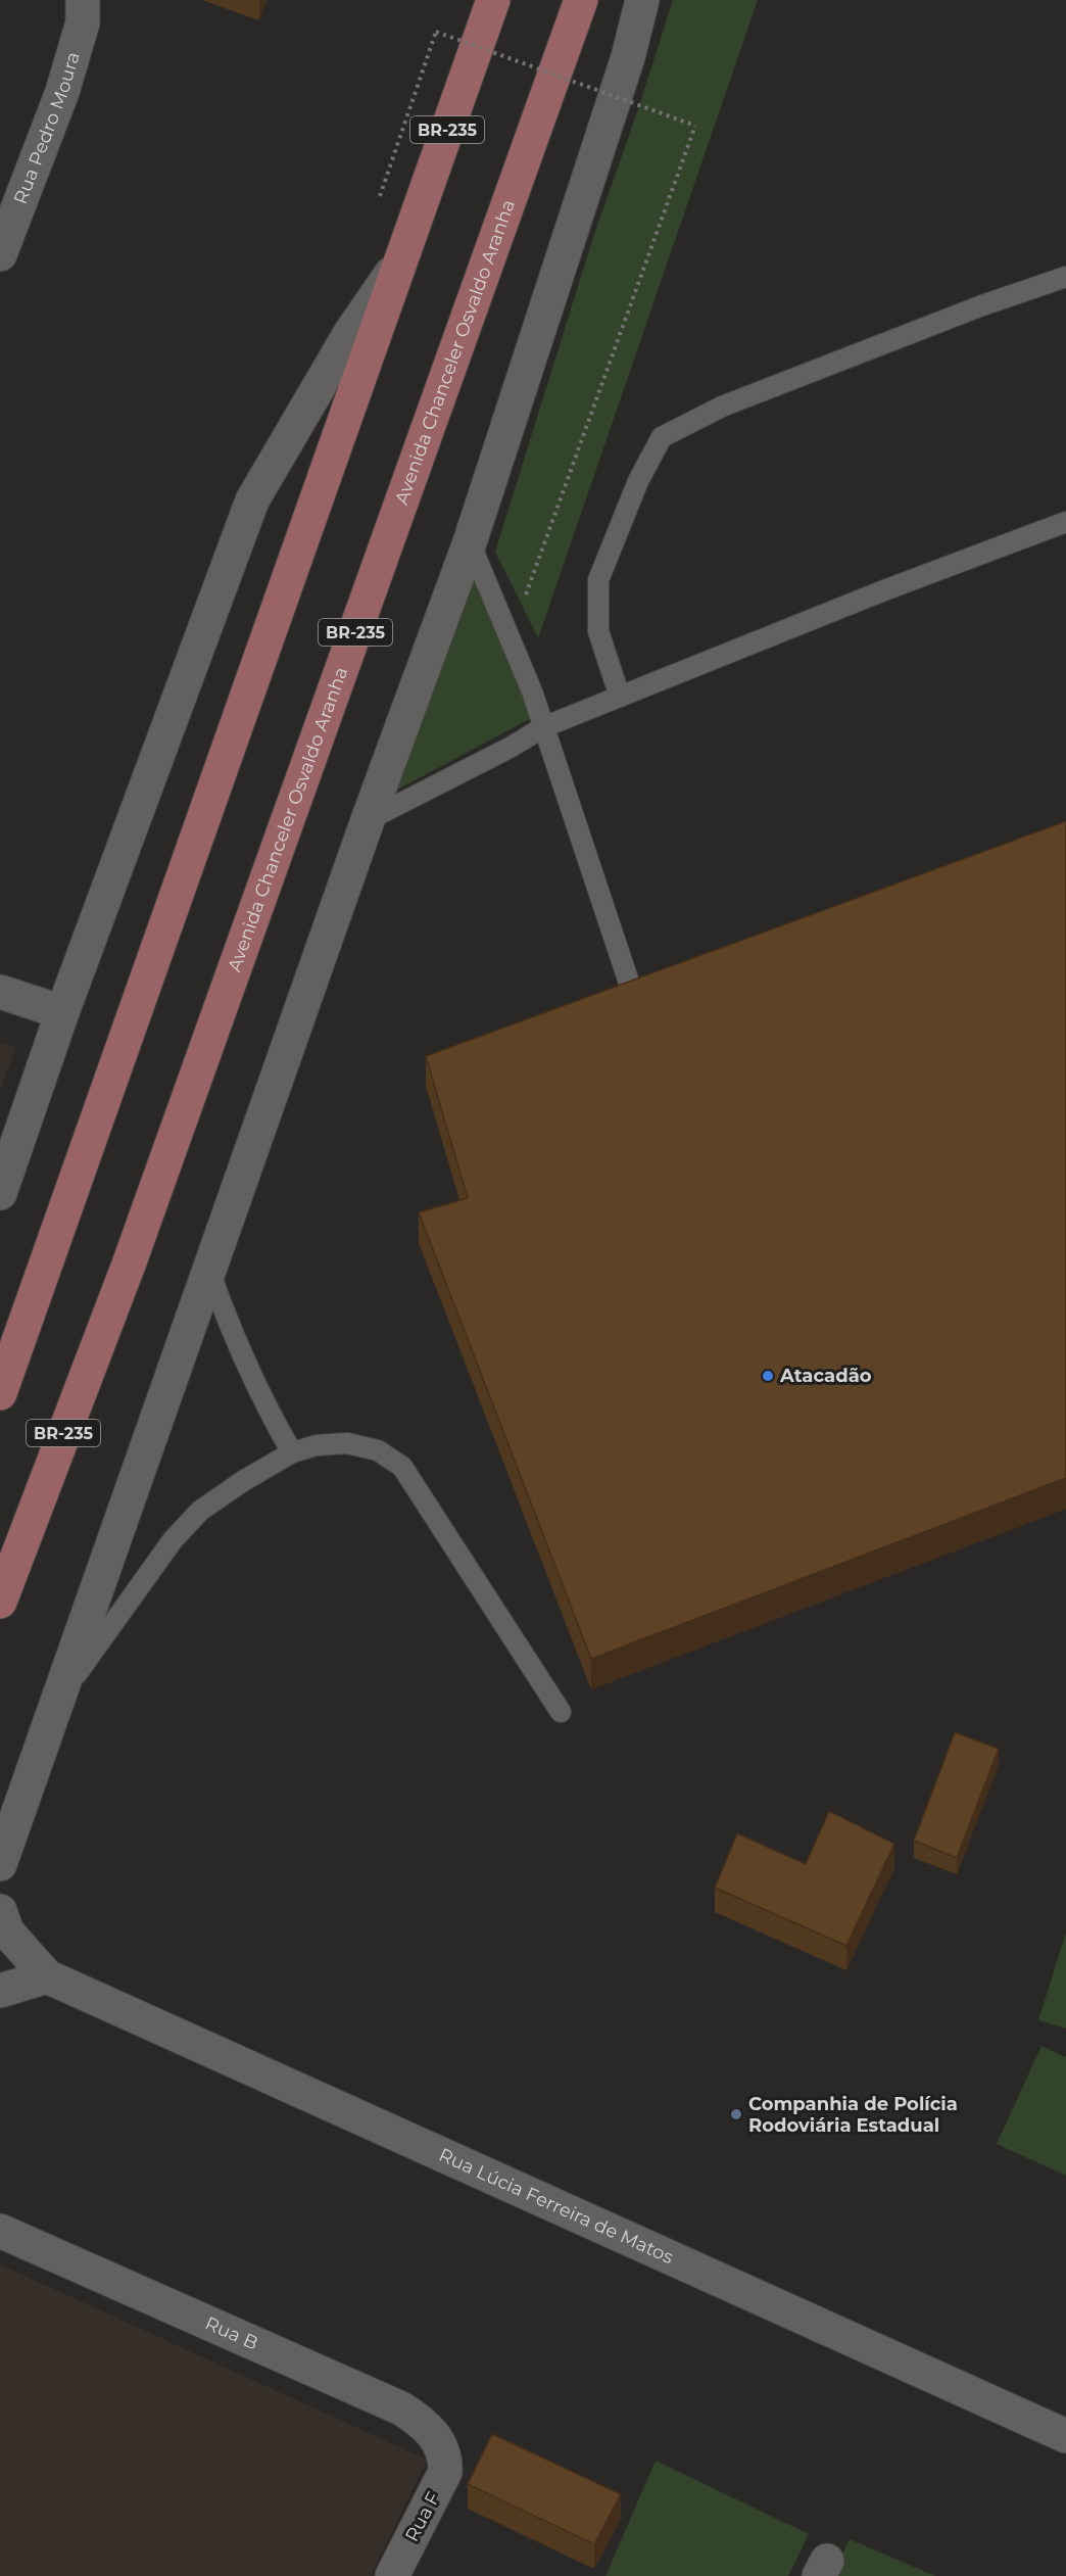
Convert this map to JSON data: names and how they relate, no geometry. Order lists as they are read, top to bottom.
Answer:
{
  "streets": {
    "main road": ["BR-235", "Avenida Chanceler Osvaldo Aranha"],
    "street": [
      "Rua Pedro Moura",
      "Rua Lúcia Ferreira de Matos",
      "Rua B",
      "Rua F"
    ]
  },
  "crossings": [
    ["Rua B", "Rua F"]
  ],
  "places": ["Atacadão", "Companhia de Polícia Rodoviária Estadual"]
}
